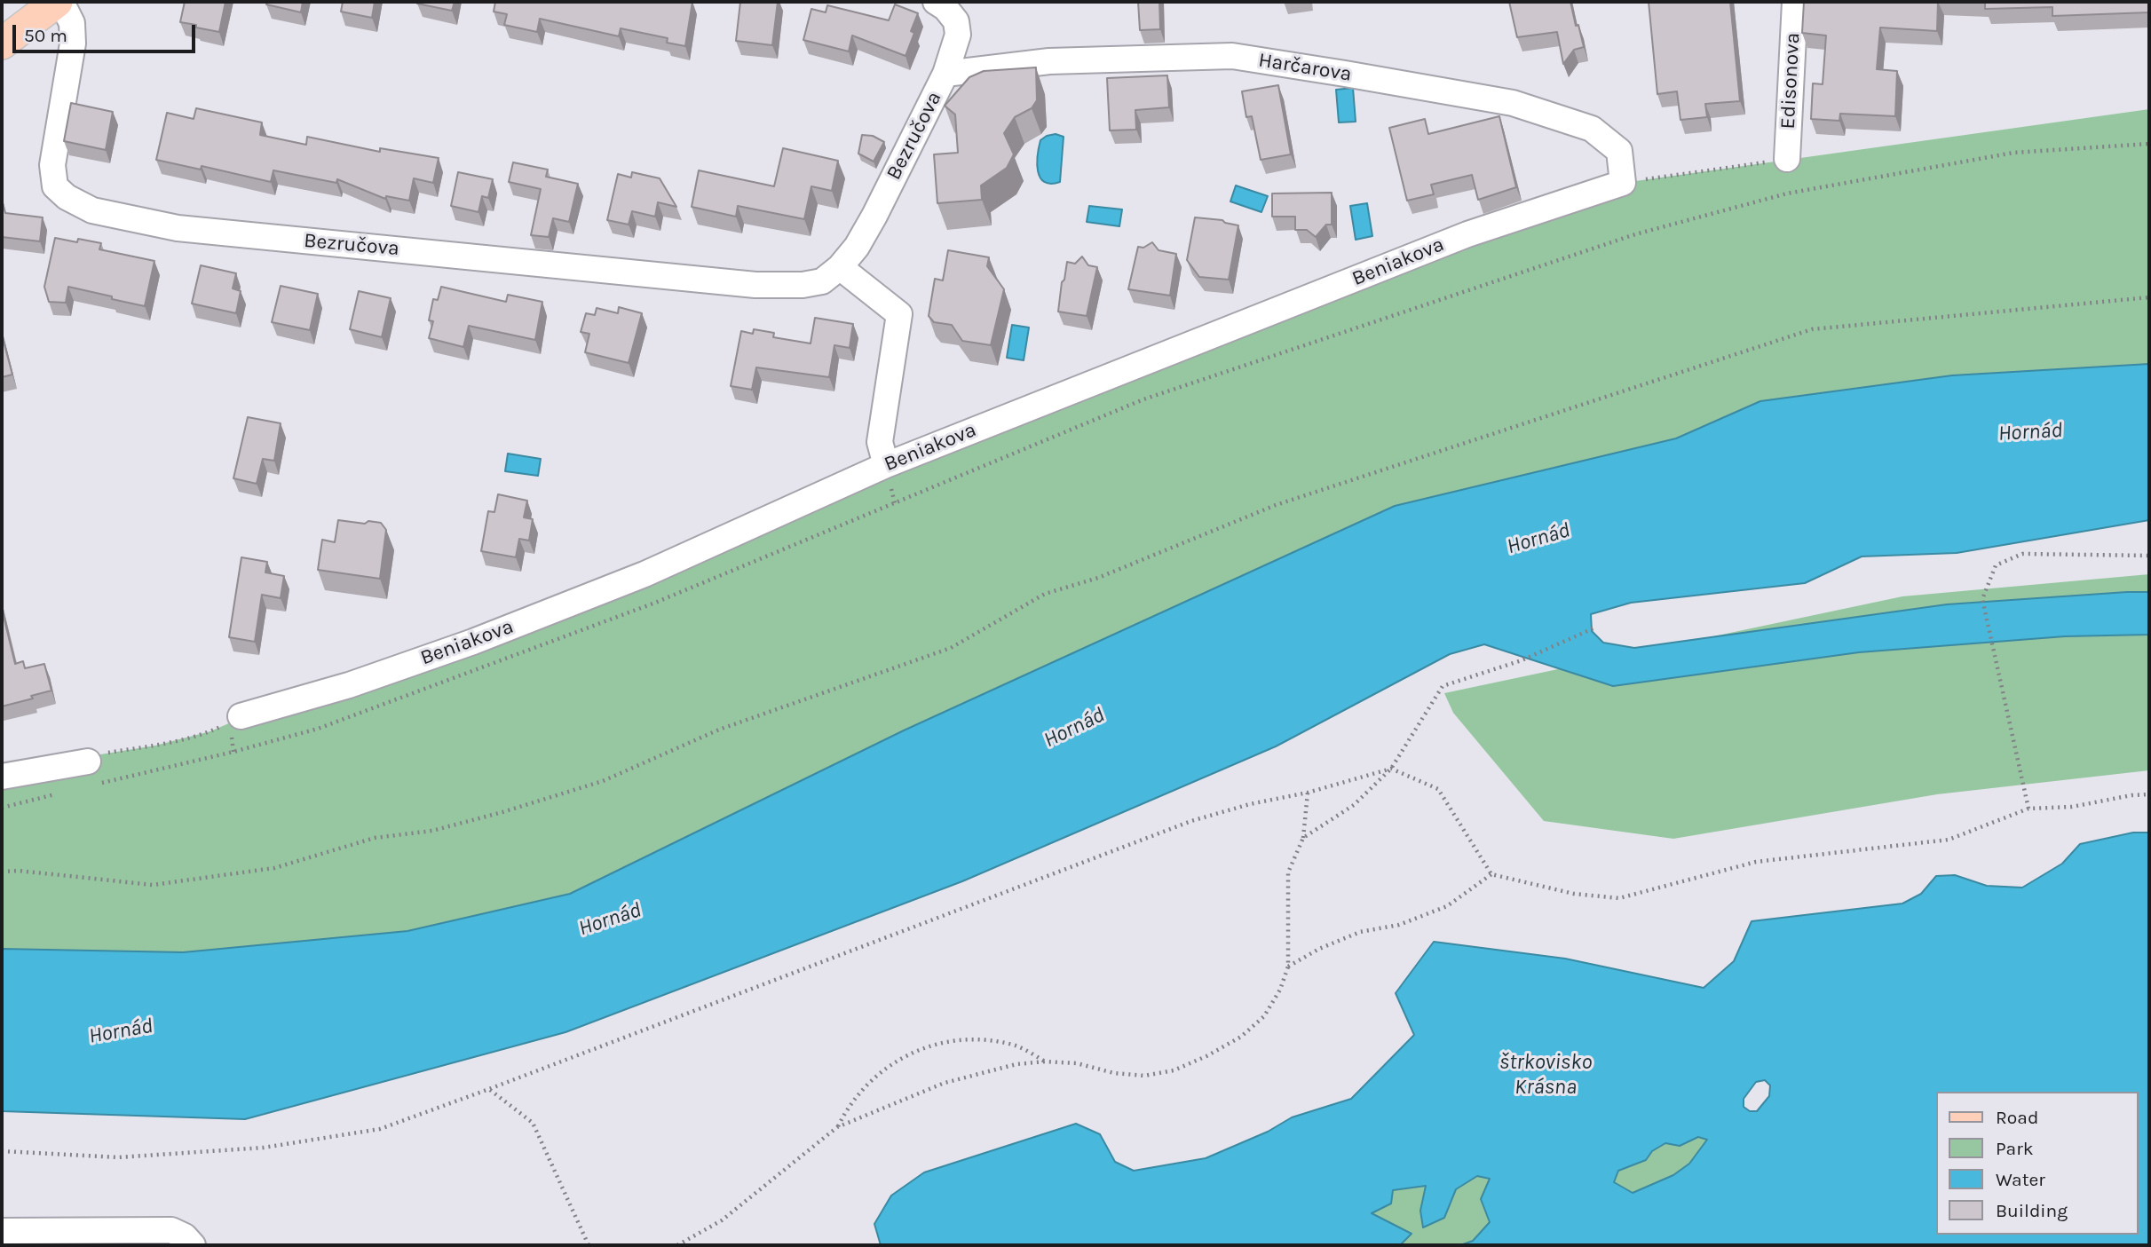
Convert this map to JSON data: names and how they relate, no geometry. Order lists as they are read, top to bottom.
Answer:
{
  "streets": {
    "street": [
      "Harčarova",
      "Edisonova",
      "Bezručova",
      "Beniakova"
    ]
  },
  "crossings": [
    ["Harčarova", "Bezručova"],
    ["Harčarova", "Beniakova"]
  ],
  "water": ["Hornád", "štrkovisko Krásna"],
  "legend": [
    "Road",
    "Park",
    "Water",
    "Building"
  ],
  "scale_bar": "50 m"
}
